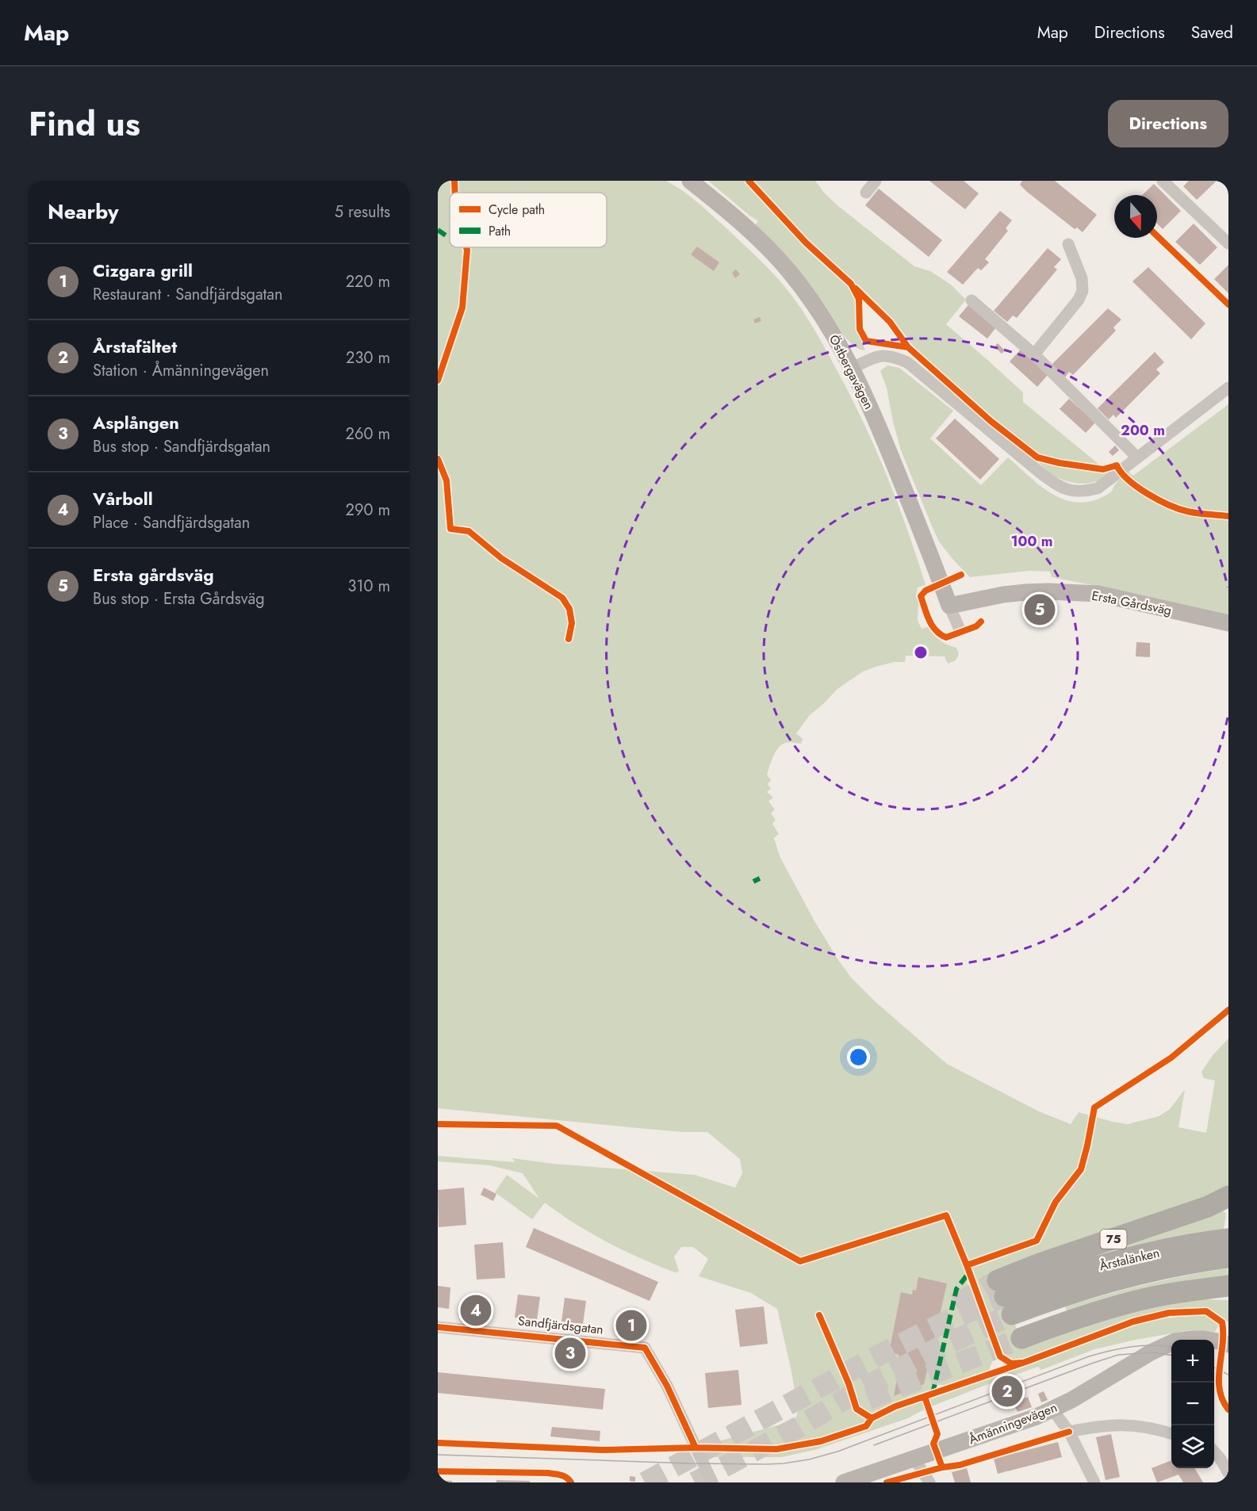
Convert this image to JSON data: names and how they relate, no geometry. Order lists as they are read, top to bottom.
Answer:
{
  "streets": {
    "highway": ["75", "Årstalänken"],
    "street": [
      "Östbergavägen",
      "Ersta Gårdsväg",
      "Sandfjärdsgatan",
      "Åmänningevägen"
    ]
  },
  "crossings": [
    ["Östbergavägen", "Ersta Gårdsväg"],
    ["75", "Årstalänken"]
  ],
  "legend": ["Cycle path", "Path"],
  "north": "bottom",
  "page": {
    "header": "Map",
    "nav": ["Map", "Directions", "Saved"],
    "title": "Find us",
    "buttons": "Directions",
    "heading": ["Nearby", "5 results"],
    "list": [
      {
        "mark": "1",
        "name": "Cizgara grill",
        "note": "Restaurant · Sandfjärdsgatan",
        "value": "220 m"
      },
      {
        "mark": "2",
        "name": "Årstafältet",
        "note": "Station · Åmänningevägen",
        "value": "230 m"
      },
      {
        "mark": "3",
        "name": "Asplången",
        "note": "Bus stop · Sandfjärdsgatan",
        "value": "260 m"
      },
      {
        "mark": "4",
        "name": "Vårboll",
        "note": "Place · Sandfjärdsgatan",
        "value": "290 m"
      },
      {
        "mark": "5",
        "name": "Ersta gårdsväg",
        "note": "Bus stop · Ersta Gårdsväg",
        "value": "310 m"
      }
    ],
    "pins": [
      "5",
      "4",
      "1",
      "3",
      "2"
    ],
    "map_buttons": ["+", "−"]
  },
  "rings": ["200 m", "100 m"]
}
